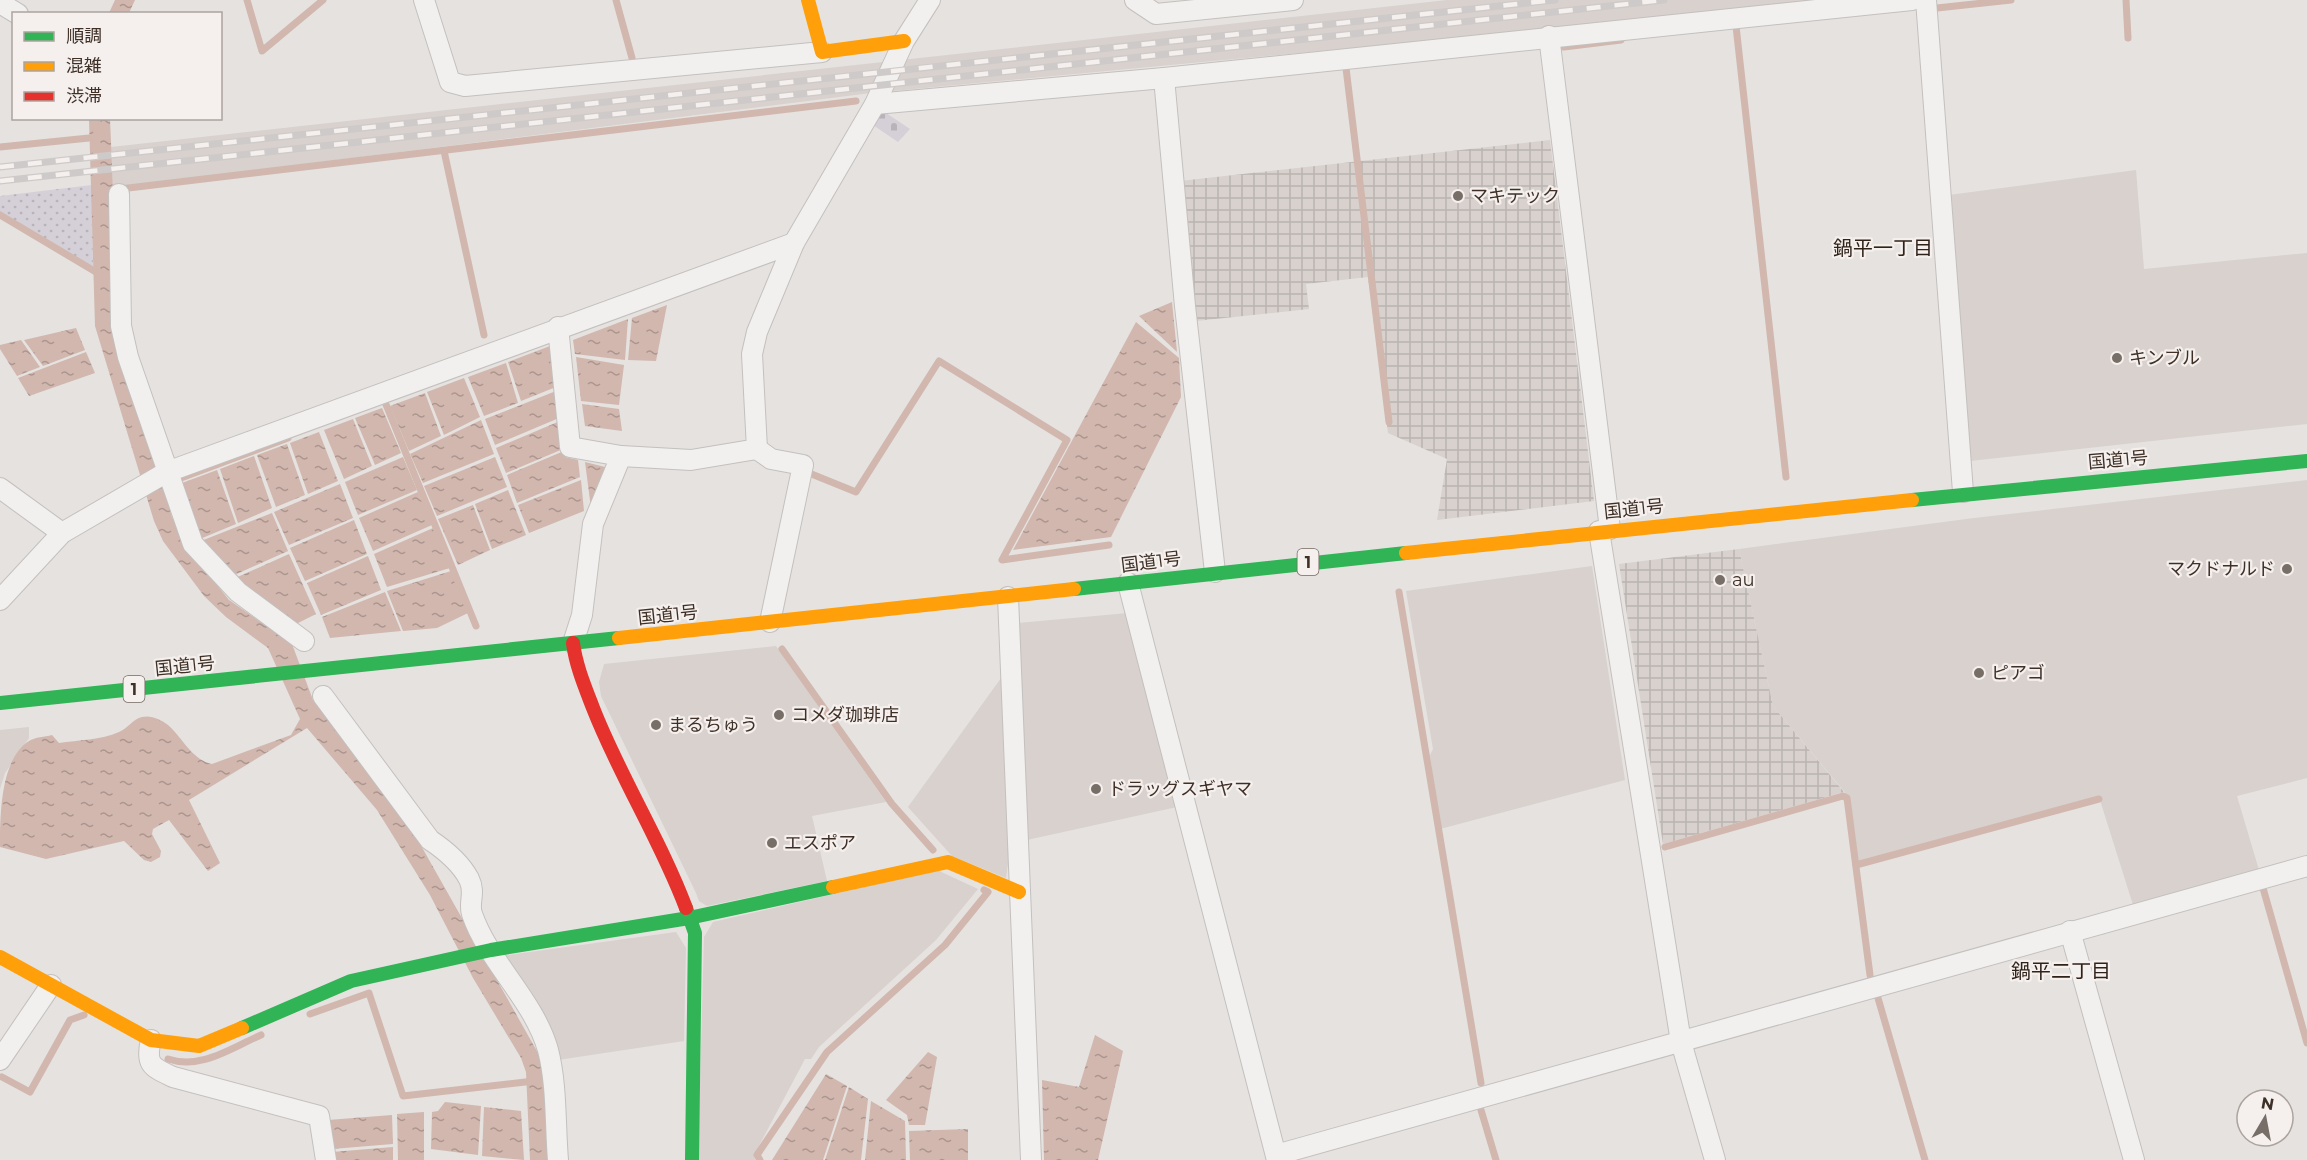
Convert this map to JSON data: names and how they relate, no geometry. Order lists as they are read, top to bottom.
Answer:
{
  "streets": {
    "main road": ["国道1号", "1"]
  },
  "districts": ["鍋平一丁目", "鍋平二丁目"],
  "places": [
    "マキテック",
    "キンブル",
    "マクドナルド",
    "au",
    "ピアゴ",
    "コメダ珈琲店",
    "まるちゅう",
    "ドラッグスギヤマ",
    "エスポア"
  ],
  "legend": ["順調", "混雑", "渋滞"],
  "north": "top"
}
